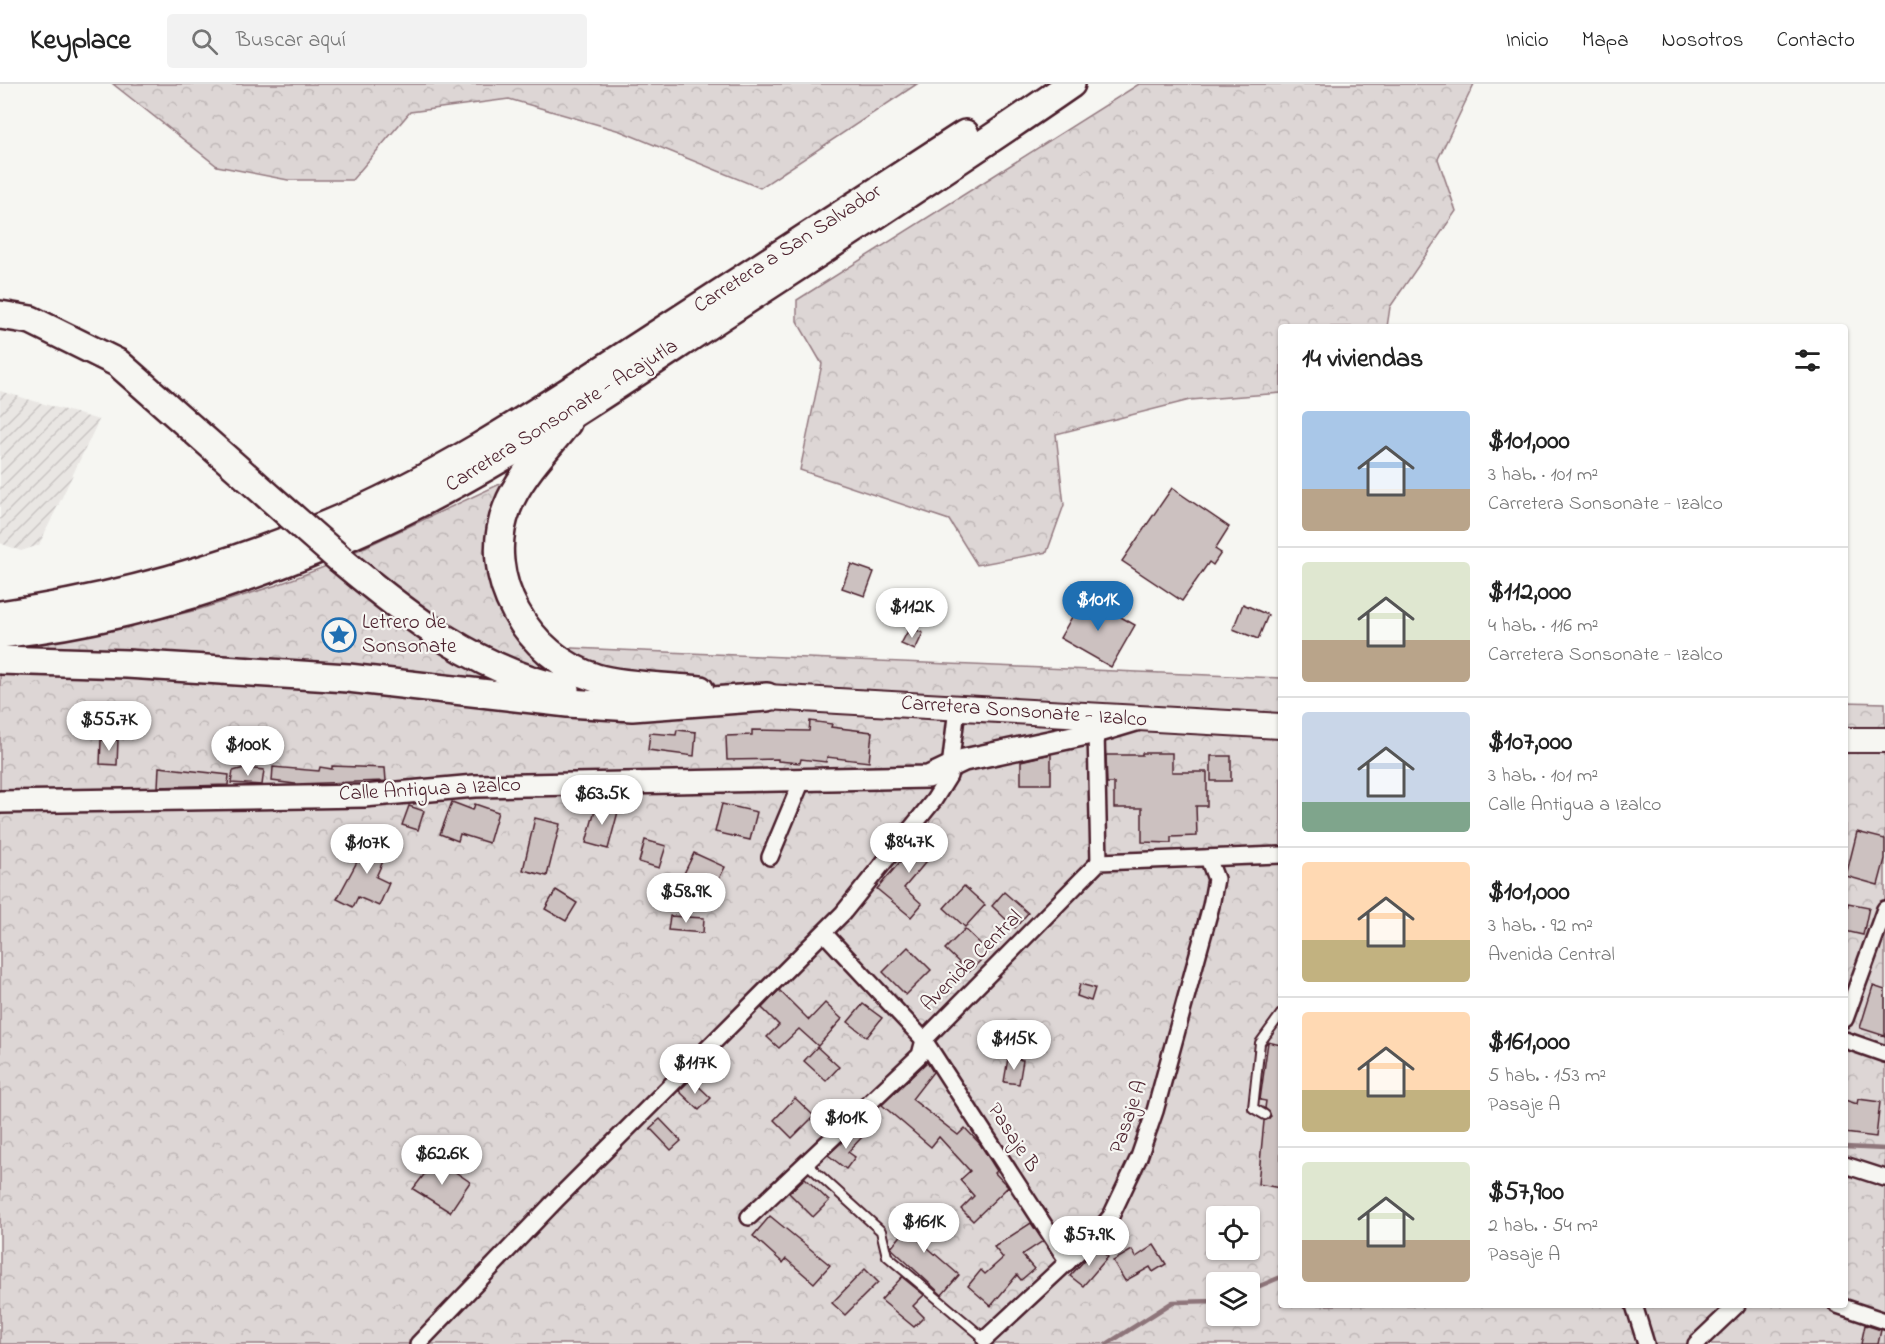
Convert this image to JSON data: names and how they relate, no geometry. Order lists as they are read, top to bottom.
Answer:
{
  "streets": {
    "highway": ["Carretera a San Salvador", "Carretera Sonsonate - Acajutla"],
    "main road": ["Carretera Sonsonate - Izalco"],
    "street": [
      "Calle Antigua a Izalco",
      "Avenida Central",
      "Pasaje A",
      "Pasaje B"
    ]
  },
  "crossings": [
    ["Carretera Sonsonate - Izalco", "Calle Antigua a Izalco"],
    ["Avenida Central", "Pasaje B"],
    ["Pasaje A", "Pasaje B"]
  ],
  "places": {
    "place": ["Letrero de Sonsonate"]
  },
  "page": {
    "header": "Keyplace",
    "search": "Buscar aquí",
    "nav": [
      "Inicio",
      "Mapa",
      "Nosotros",
      "Contacto"
    ],
    "heading": "14 viviendas",
    "list": [
      {
        "name": "$101,000",
        "note": "3 hab. · 101 m² · Carretera Sonsonate - Izalco"
      },
      {
        "name": "$112,000",
        "note": "4 hab. · 116 m² · Carretera Sonsonate - Izalco"
      },
      {
        "name": "$107,000",
        "note": "3 hab. · 101 m² · Calle Antigua a Izalco"
      },
      {
        "name": "$101,000",
        "note": "3 hab. · 92 m² · Avenida Central"
      },
      {
        "name": "$161,000",
        "note": "5 hab. · 153 m² · Pasaje A"
      },
      {
        "name": "$57,900",
        "note": "2 hab. · 54 m² · Pasaje A"
      }
    ],
    "price": [
      "$101K",
      "$112K",
      "$55.7K",
      "$100K",
      "$63.5K",
      "$84.7K",
      "$107K",
      "$58.9K",
      "$115K",
      "$117K",
      "$101K",
      "$62.6K",
      "$161K",
      "$57.9K"
    ]
  }
}
